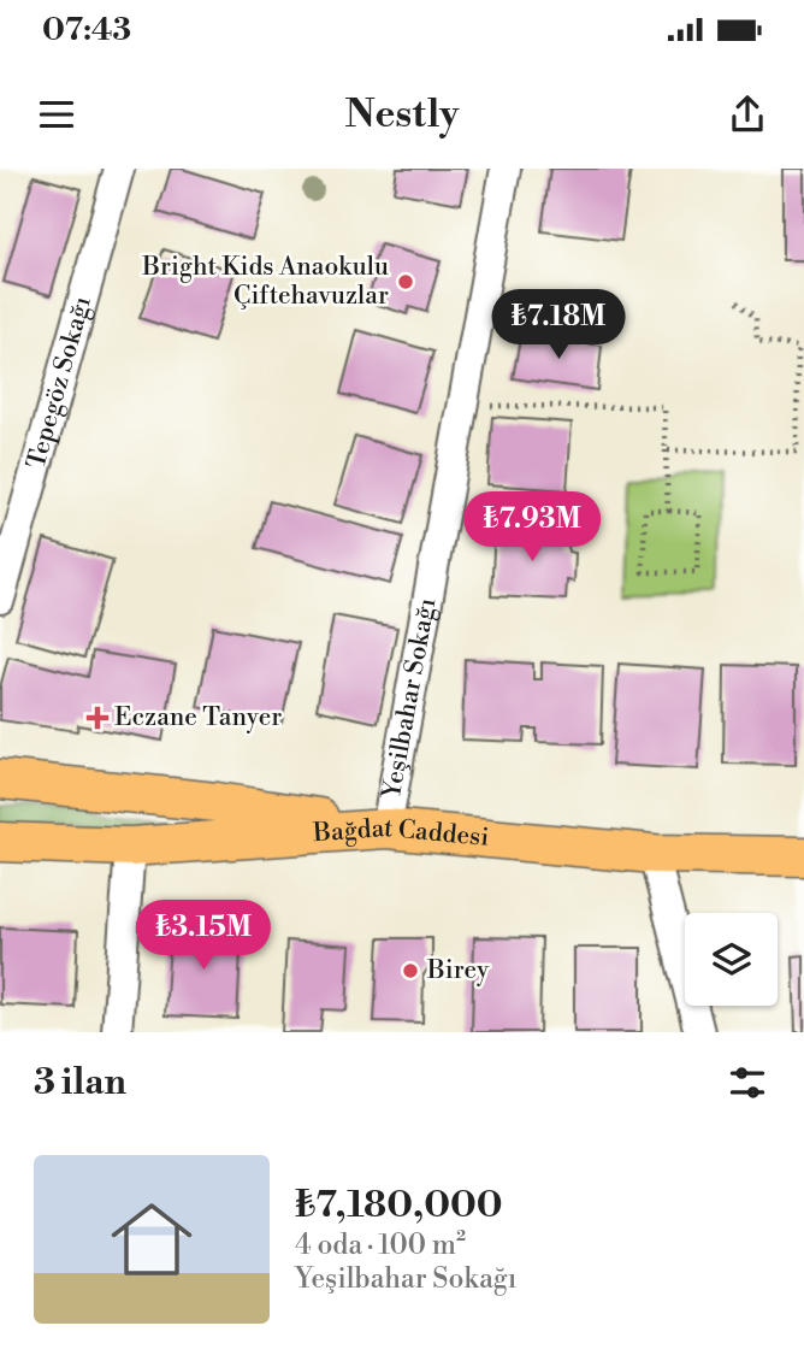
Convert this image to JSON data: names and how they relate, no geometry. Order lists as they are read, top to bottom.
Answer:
{
  "streets": {
    "main road": ["Bağdat Caddesi"],
    "street": ["Tepegöz Sokağı", "Yeşilbahar Sokağı"]
  },
  "crossings": [
    ["Yeşilbahar Sokağı", "Bağdat Caddesi"]
  ],
  "places": {
    "other": ["Bright Kids Anaokulu Çiftehavuzlar", "Birey"],
    "health": ["Eczane Tanyer"]
  },
  "page": {
    "status": "07:43",
    "header": "Nestly",
    "price": ["₺7.18M", "₺7.93M", "₺3.15M"],
    "heading": "3 ilan",
    "list": [
      {
        "name": "₺7,180,000",
        "note": "4 oda · 100 m² · Yeşilbahar Sokağı"
      }
    ]
  }
}
